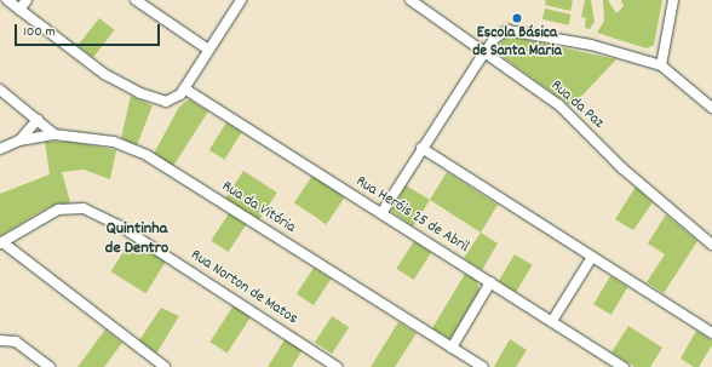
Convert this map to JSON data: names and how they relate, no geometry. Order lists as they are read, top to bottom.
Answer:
{
  "streets": {
    "street": [
      "Rua da Paz",
      "Rua da Vitória",
      "Rua Heróis 25 de Abril",
      "Rua Norton de Matos"
    ]
  },
  "districts": ["Quintinha de Dentro"],
  "places": ["Escola Básica de Santa Maria"],
  "scale_bar": "100 m"
}
